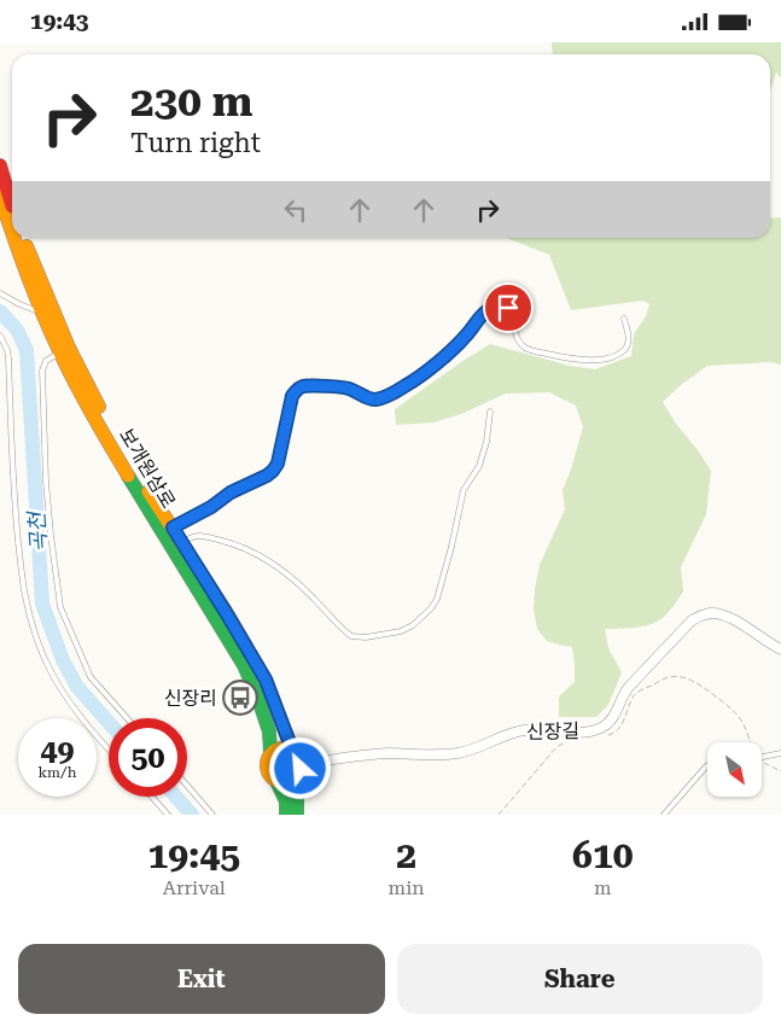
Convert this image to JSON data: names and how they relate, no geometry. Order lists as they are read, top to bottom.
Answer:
{
  "streets": {
    "main road": ["보개원삼로"],
    "street": ["신장길"]
  },
  "crossings": [
    ["보개원삼로", "신장길"]
  ],
  "water": ["곡천"],
  "places": {
    "bus stop": ["신장리"]
  },
  "north": "bottom right",
  "page": {
    "status": "19:43",
    "turn": ["230 m", "Turn right"],
    "speed": "49 km/h",
    "limit": "50",
    "eta": [
      "19:45",
      "Arrival",
      "2",
      "min",
      "610",
      "m"
    ],
    "buttons": ["Exit", "Share"]
  }
}
